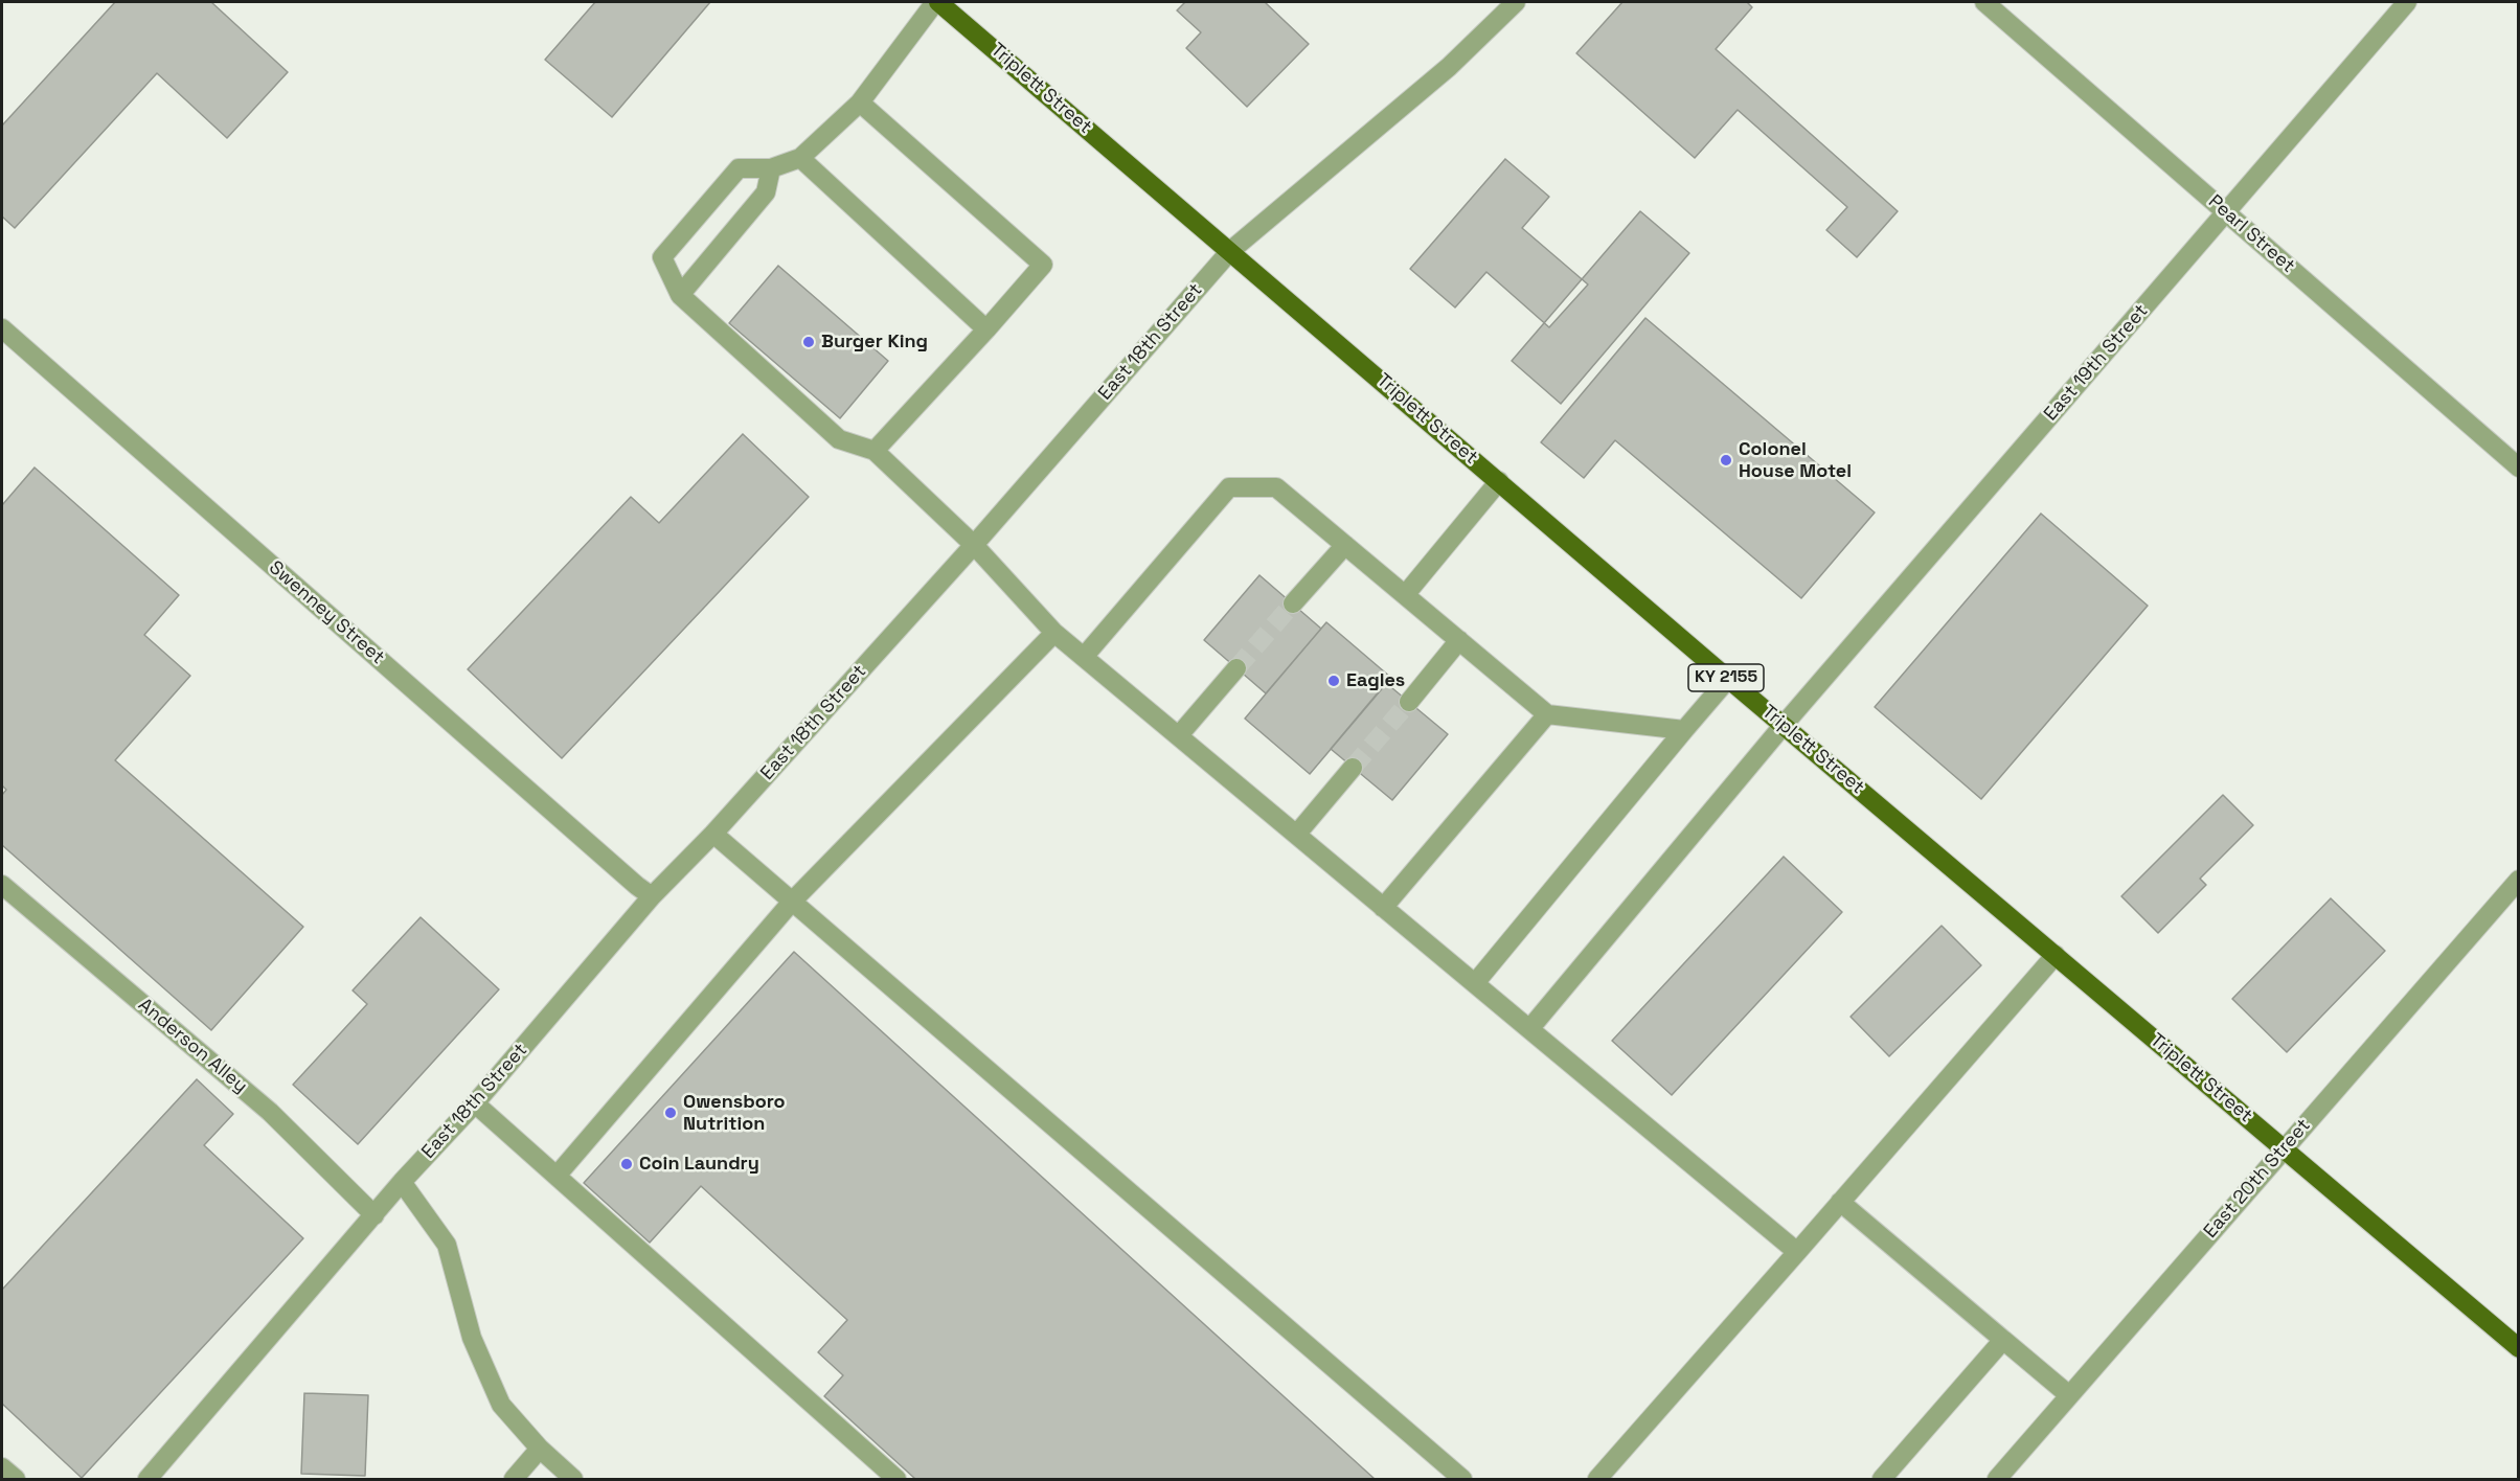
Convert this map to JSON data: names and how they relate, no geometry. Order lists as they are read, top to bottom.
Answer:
{
  "streets": {
    "main road": ["Triplett Street", "KY 2155"],
    "street": [
      "Pearl Street",
      "East 18th Street",
      "East 19th Street",
      "Swenney Street",
      "Anderson Alley",
      "East 20th Street"
    ]
  },
  "crossings": [
    ["Triplett Street", "East 18th Street"],
    ["Triplett Street", "East 19th Street"],
    ["Triplett Street", "East 20th Street"],
    ["Pearl Street", "East 19th Street"],
    ["East 18th Street", "Swenney Street"],
    ["East 18th Street", "Anderson Alley"]
  ],
  "places": [
    "Burger King",
    "Colonel House Motel",
    "Eagles",
    "Owensboro Nutrition",
    "Coin Laundry"
  ]
}
